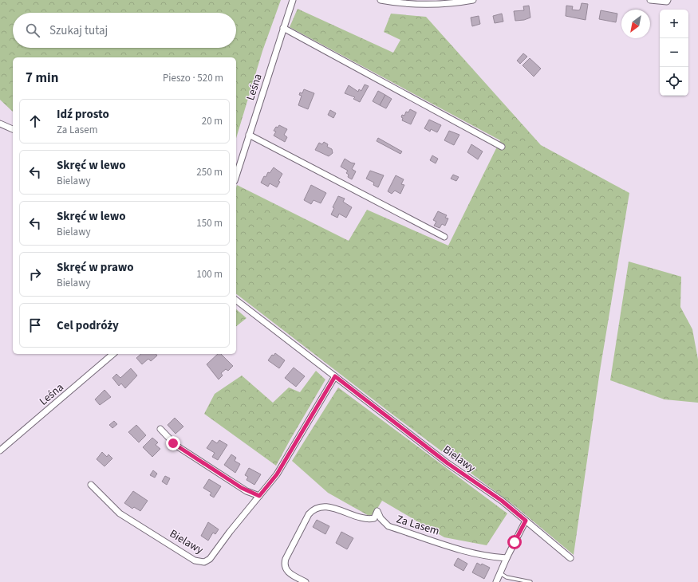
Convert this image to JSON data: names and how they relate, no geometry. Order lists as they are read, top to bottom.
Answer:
{
  "streets": {
    "street": ["Leśna", "Bielawy", "Za Lasem"]
  },
  "north": "bottom left",
  "page": {
    "map_buttons": ["+", "−"],
    "search": "Szukaj tutaj",
    "heading": ["7 min", "Pieszo · 520 m"],
    "list": [
      ["Idź prosto", "Za Lasem", "20 m"],
      ["Skręć w lewo", "Bielawy", "250 m"],
      ["Skręć w lewo", "Bielawy", "150 m"],
      ["Skręć w prawo", "Bielawy", "100 m"],
      "Cel podróży"
    ]
  }
}
